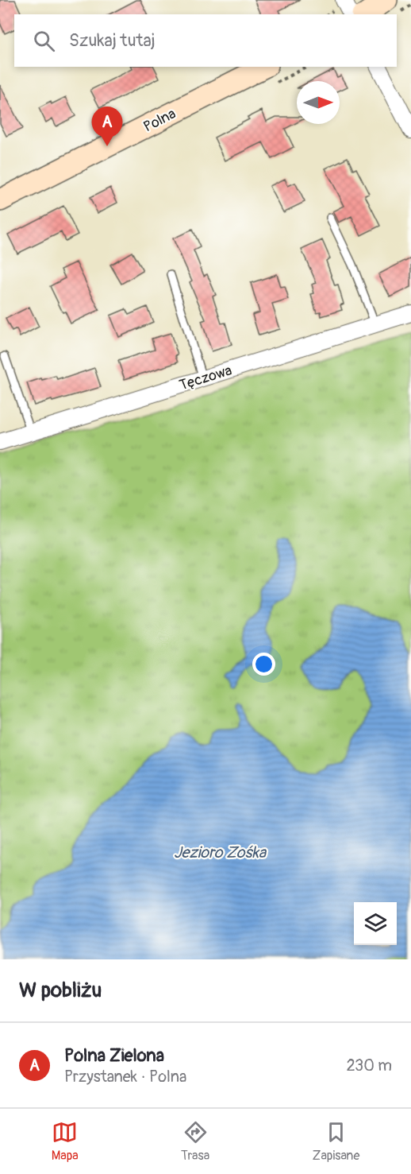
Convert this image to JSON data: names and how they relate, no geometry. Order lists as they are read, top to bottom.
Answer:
{
  "streets": {
    "street": ["Polna", "Tęczowa"]
  },
  "water": ["Jezioro Zośka"],
  "north": "right",
  "page": {
    "search": "Szukaj tutaj",
    "pins": "A",
    "heading": "W pobliżu",
    "list": [
      {
        "mark": "A",
        "name": "Polna Zielona",
        "note": "Przystanek · Polna",
        "value": "230 m"
      }
    ],
    "nav": ["Mapa", "Trasa", "Zapisane"]
  }
}
